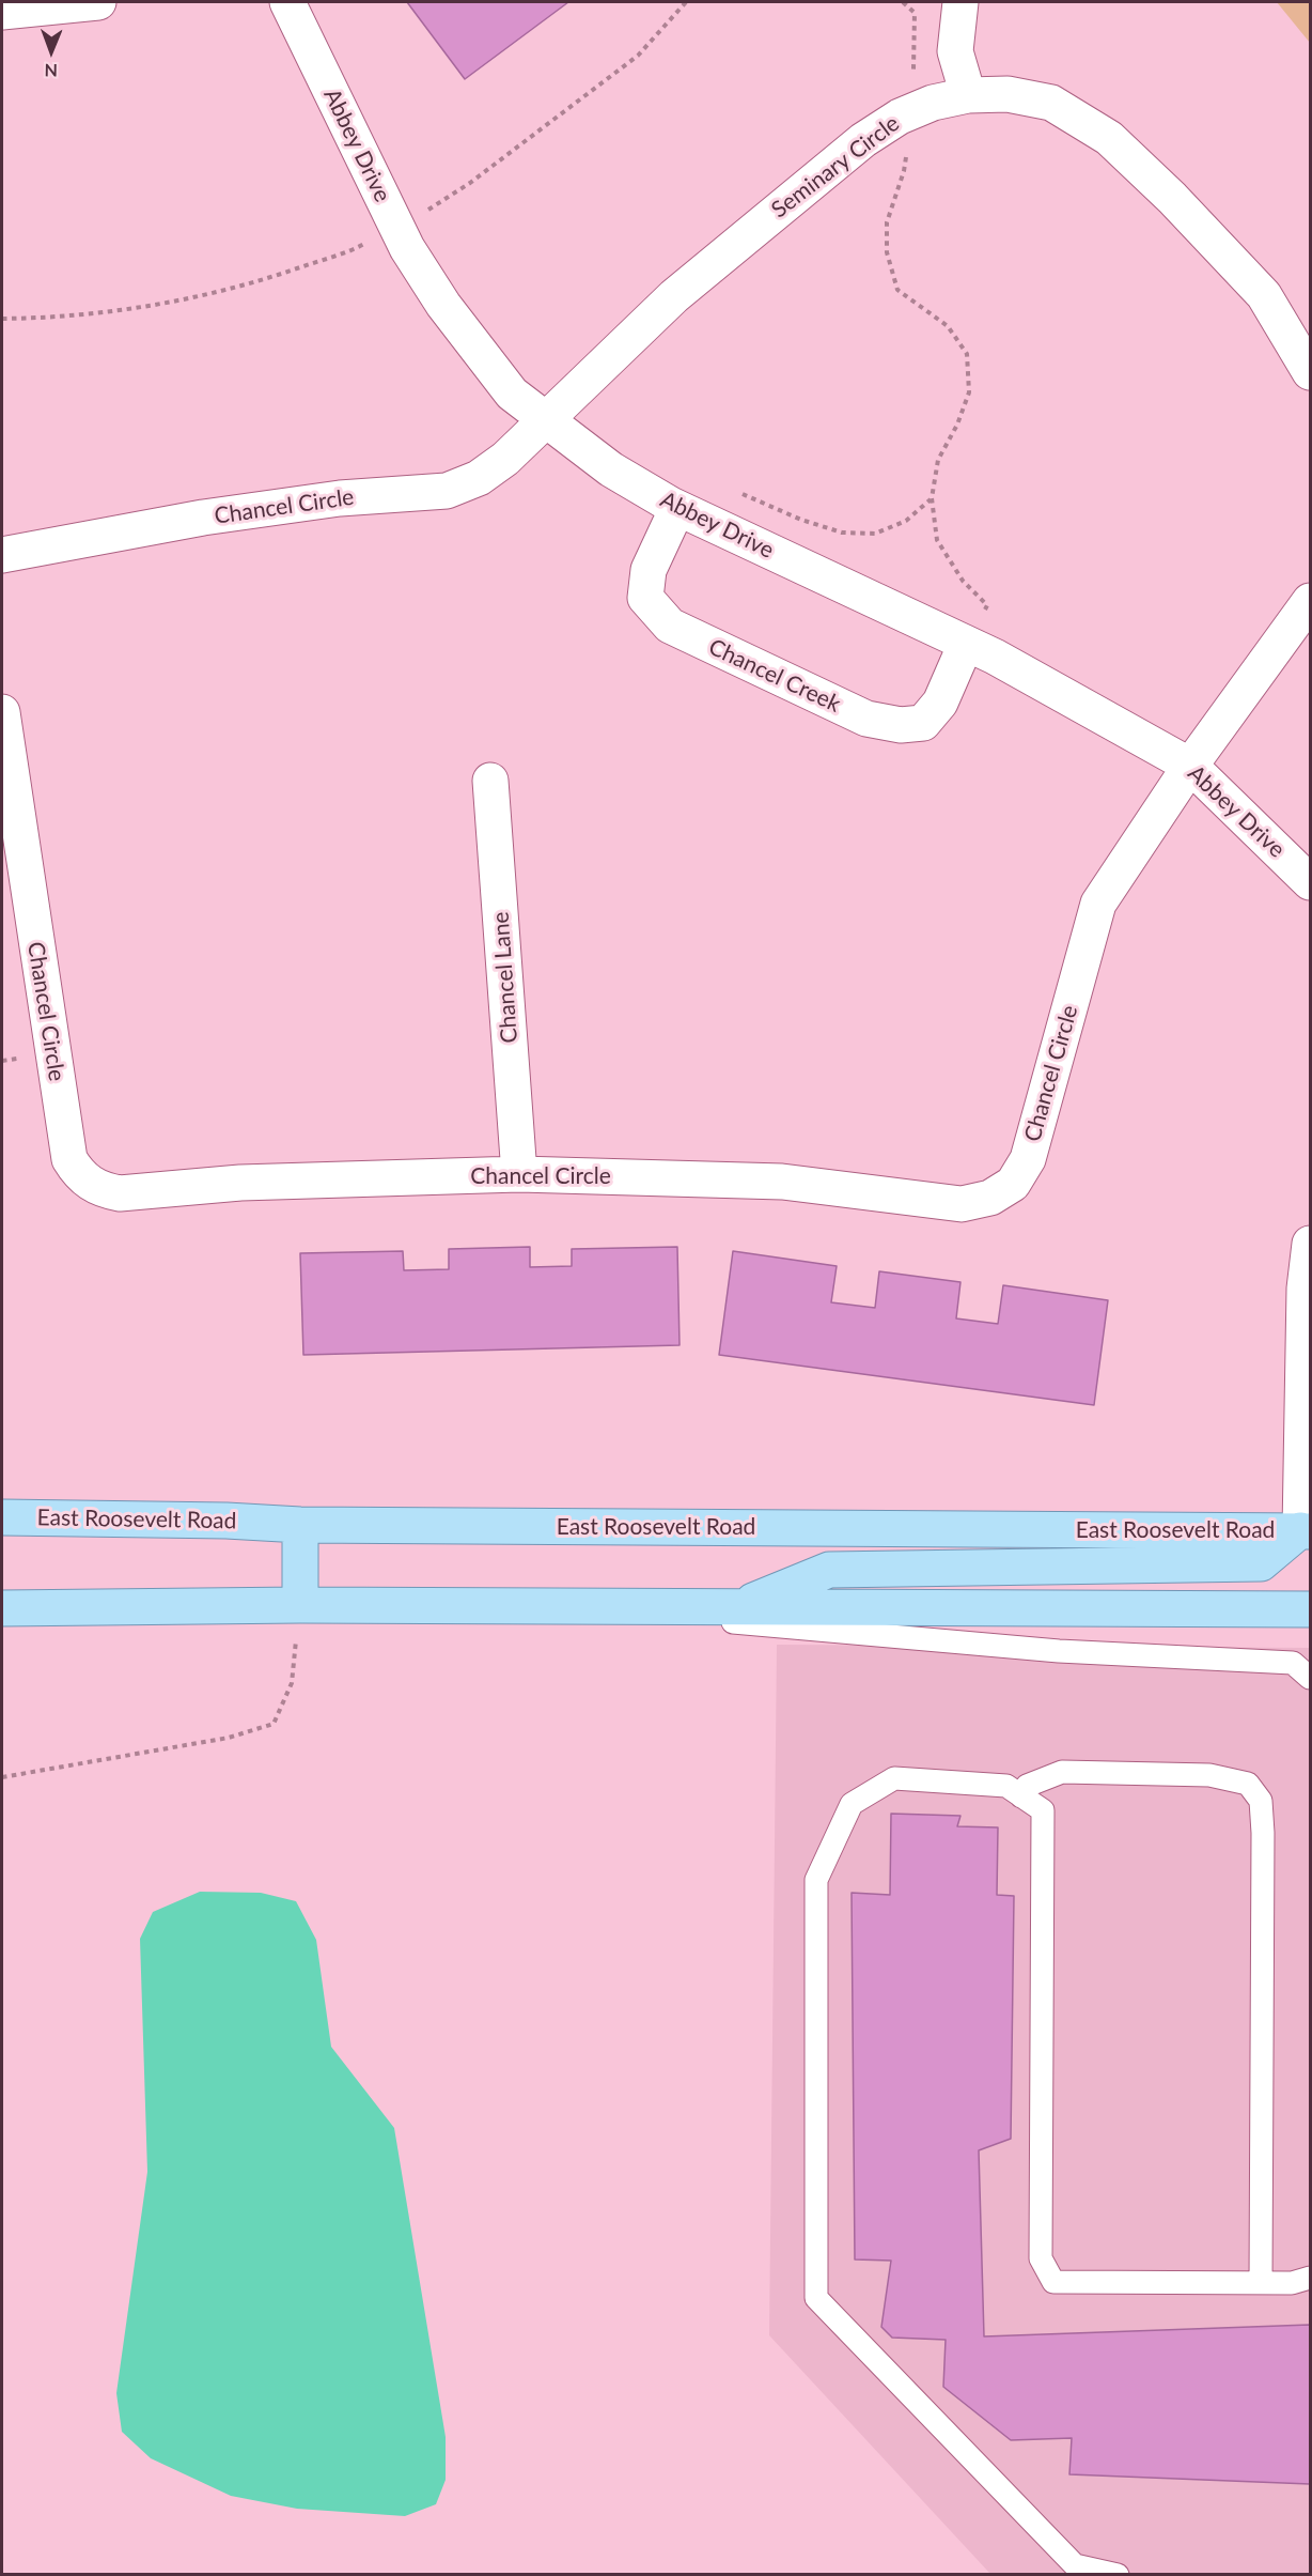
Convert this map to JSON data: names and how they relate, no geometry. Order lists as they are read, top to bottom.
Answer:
{
  "streets": {
    "main road": ["East Roosevelt Road"],
    "street": [
      "Abbey Drive",
      "Seminary Circle",
      "Chancel Circle",
      "Chancel Creek",
      "Chancel Lane"
    ]
  },
  "crossings": [
    ["Abbey Drive", "Seminary Circle"],
    ["Abbey Drive", "Chancel Circle"],
    ["Abbey Drive", "Chancel Creek"],
    ["Seminary Circle", "Chancel Circle"],
    ["Chancel Circle", "Chancel Lane"]
  ],
  "north": "bottom"
}
